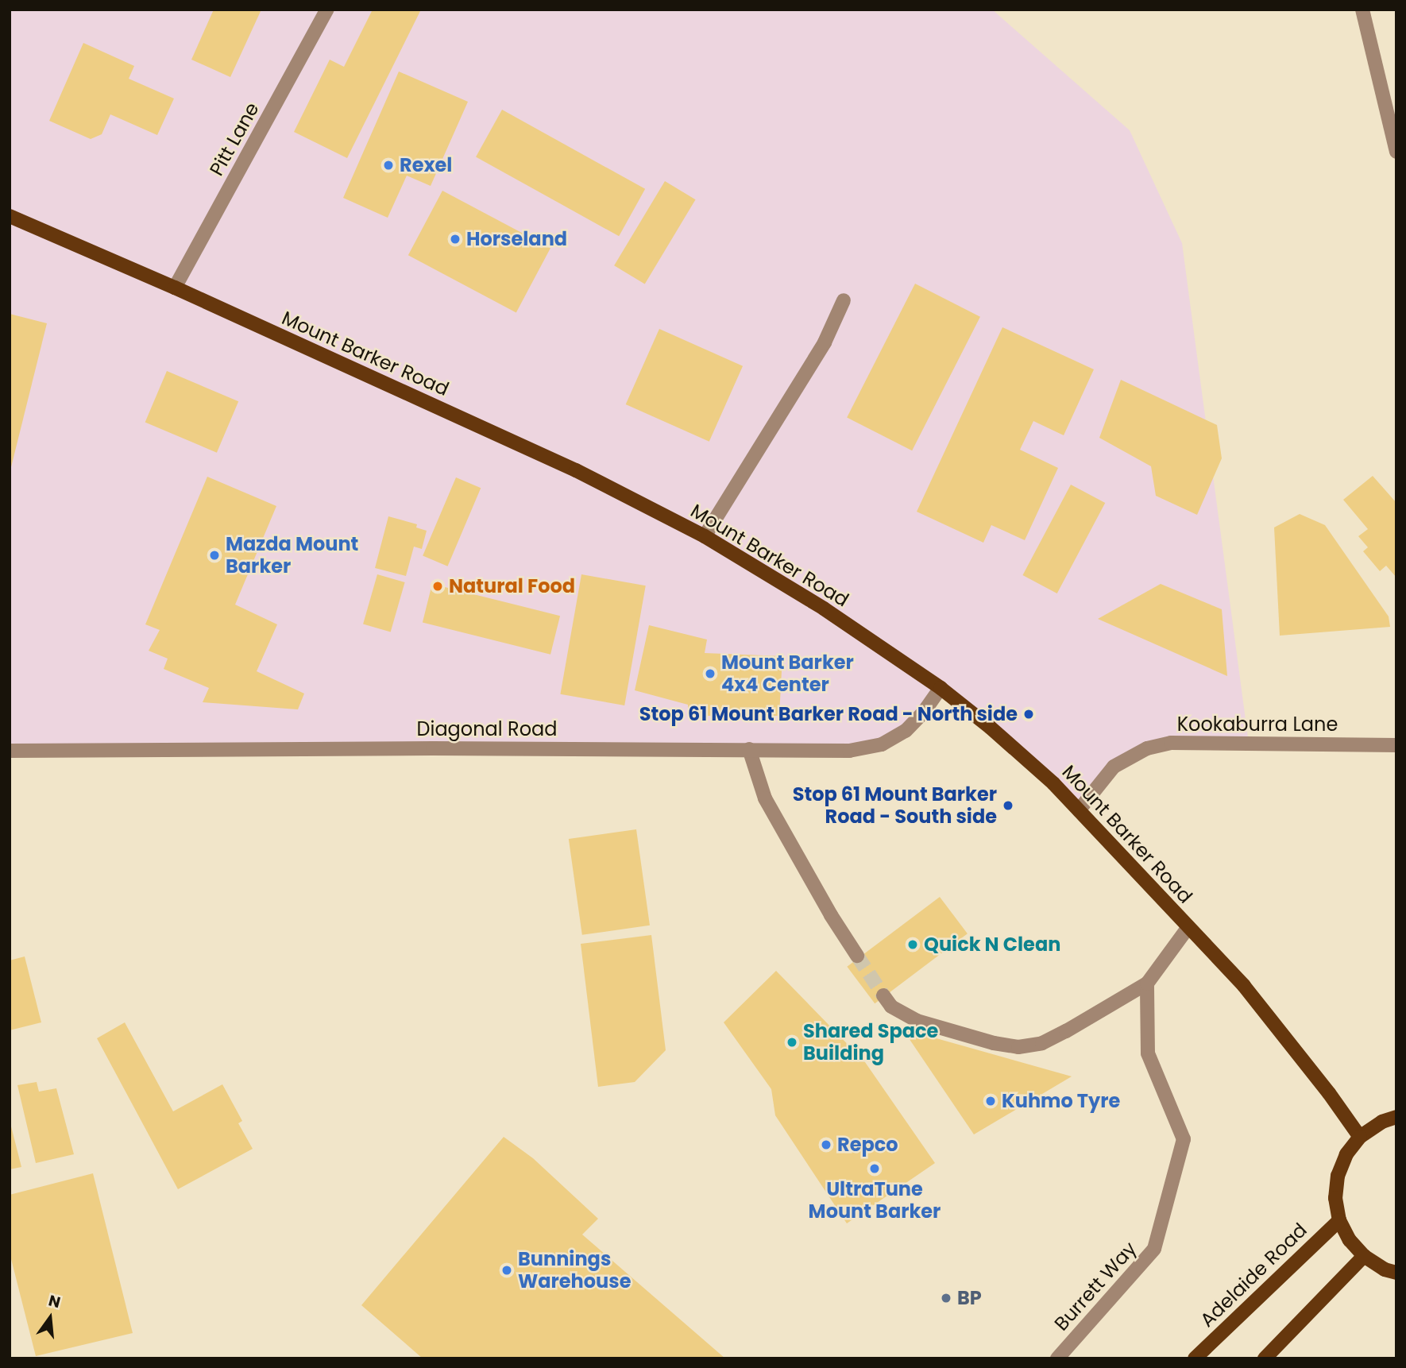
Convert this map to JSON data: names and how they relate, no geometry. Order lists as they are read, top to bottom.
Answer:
{
  "streets": {
    "main road": ["Mount Barker Road", "Adelaide Road"],
    "street": [
      "Pitt Lane",
      "Kookaburra Lane",
      "Diagonal Road",
      "Burrett Way"
    ]
  },
  "crossings": [
    ["Pitt Lane", "Mount Barker Road"],
    ["Mount Barker Road", "Kookaburra Lane"],
    ["Mount Barker Road", "Diagonal Road"]
  ],
  "places": [
    "Rexel",
    "Horseland",
    "Mazda Mount Barker",
    "Natural Food",
    "Mount Barker 4x4 Center",
    "Stop 61 Mount Barker Road - North side",
    "Stop 61 Mount Barker Road - South side",
    "Quick N Clean",
    "Shared Space Building",
    "Kuhmo Tyre",
    "Repco",
    "UltraTune Mount Barker",
    "Bunnings Warehouse",
    "BP"
  ],
  "north": "top"
}
